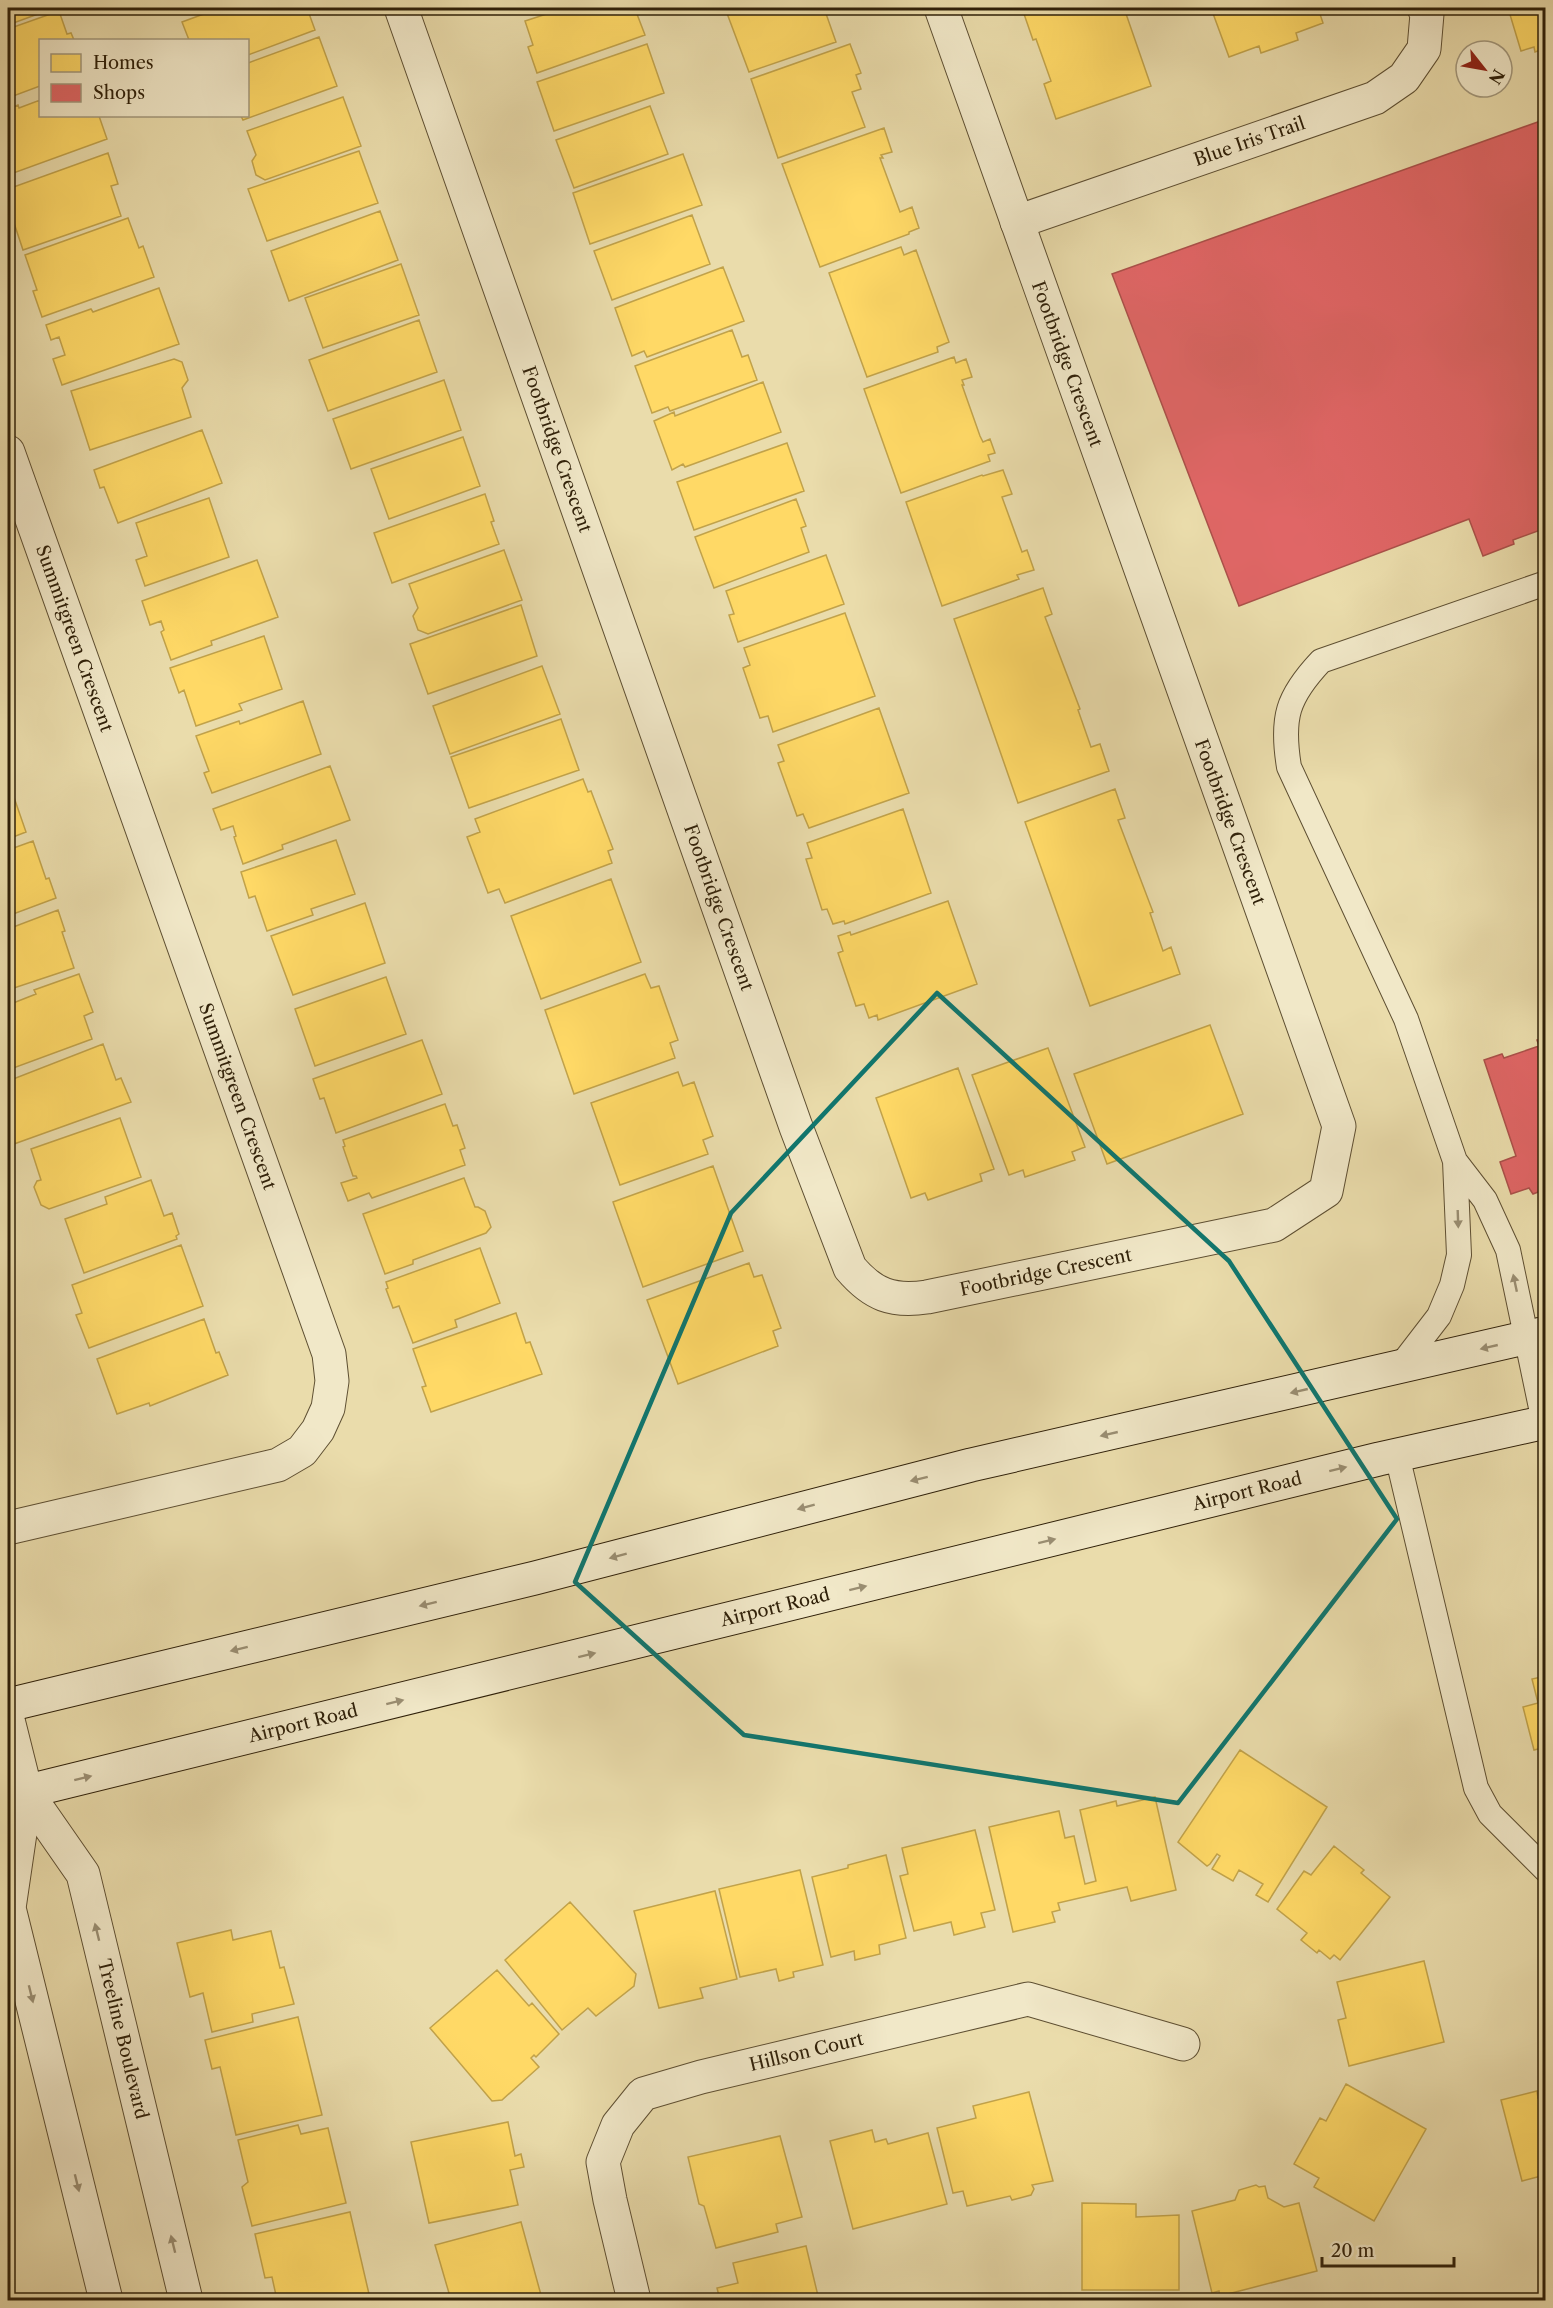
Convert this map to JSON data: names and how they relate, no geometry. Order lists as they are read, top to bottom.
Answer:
{
  "streets": {
    "street": [
      "Blue Iris Trail",
      "Footbridge Crescent",
      "Summitgreen Crescent",
      "Airport Road",
      "Treeline Boulevard",
      "Hillson Court"
    ]
  },
  "crossings": [
    ["Blue Iris Trail", "Footbridge Crescent"],
    ["Airport Road", "Treeline Boulevard"]
  ],
  "legend": ["Homes", "Shops"],
  "scale_bar": "20 m",
  "north": "bottom right"
}
